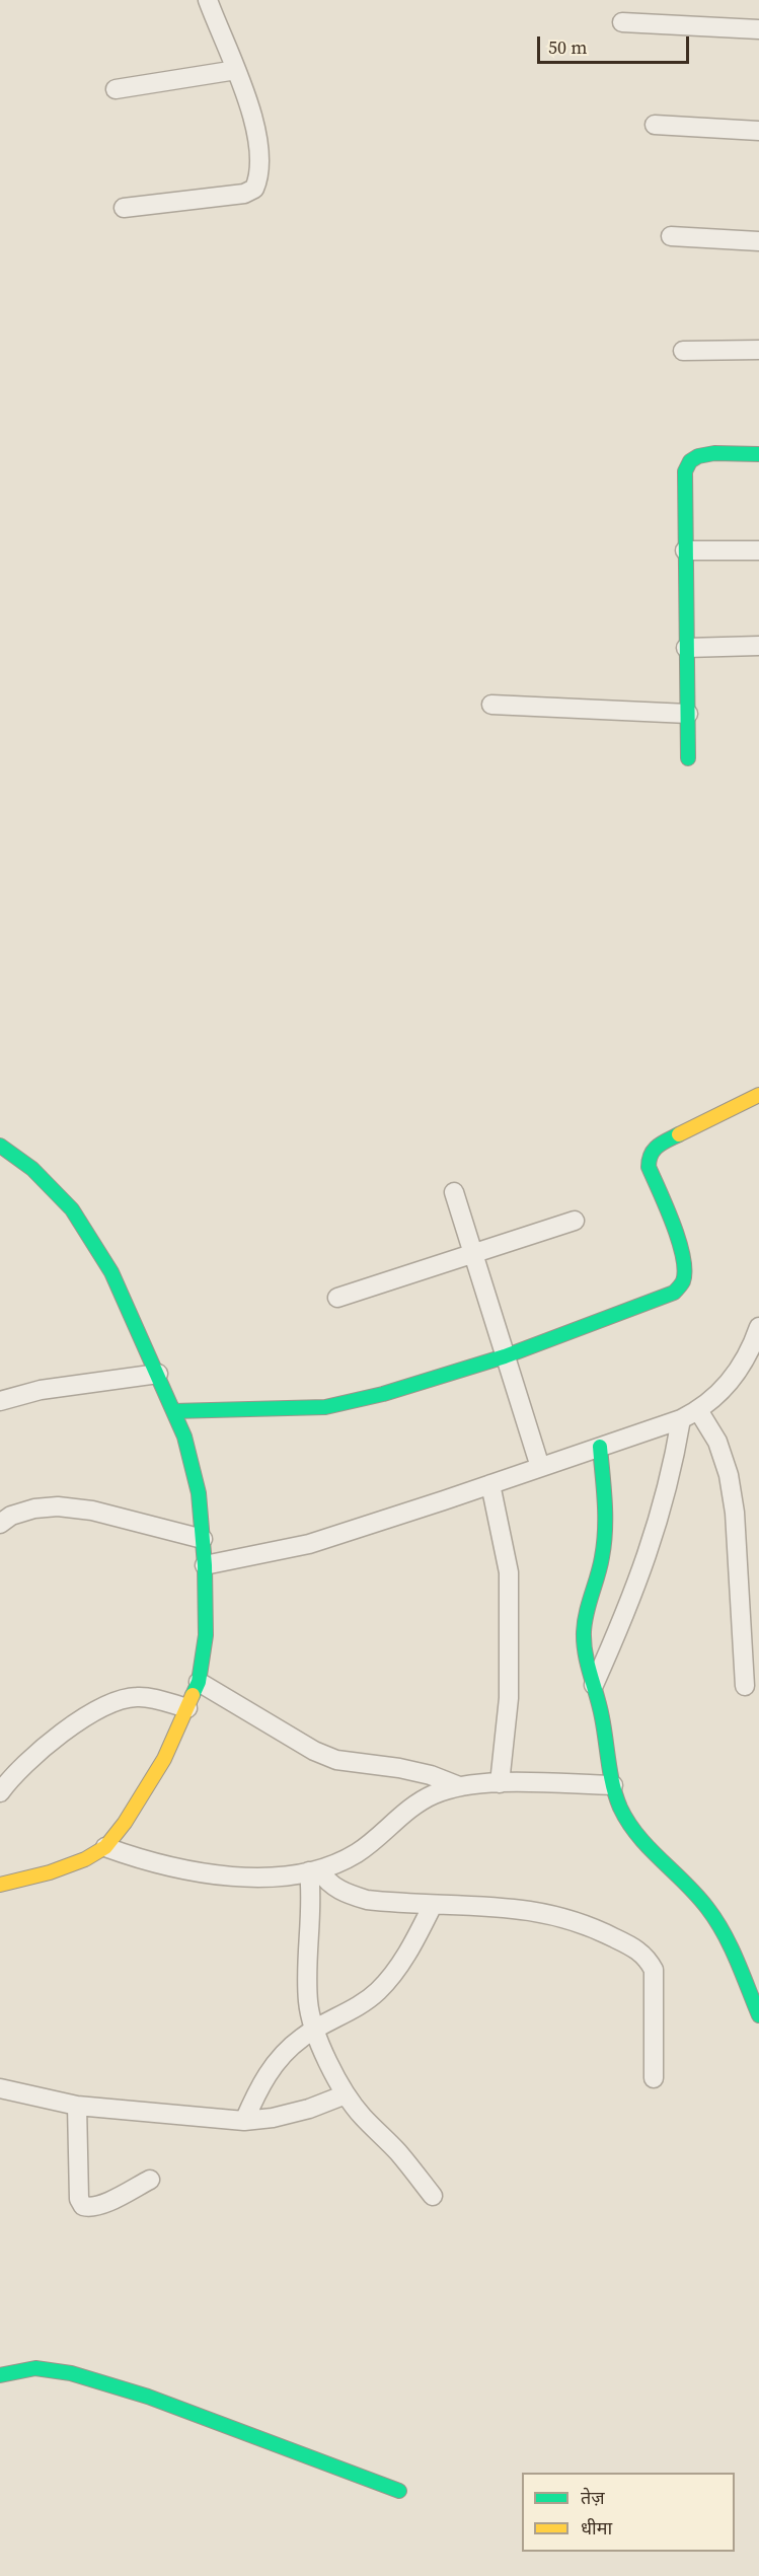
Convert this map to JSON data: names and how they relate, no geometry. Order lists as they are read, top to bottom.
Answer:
{
  "legend": ["तेज़", "धीमा"],
  "scale_bar": "50 m"
}
